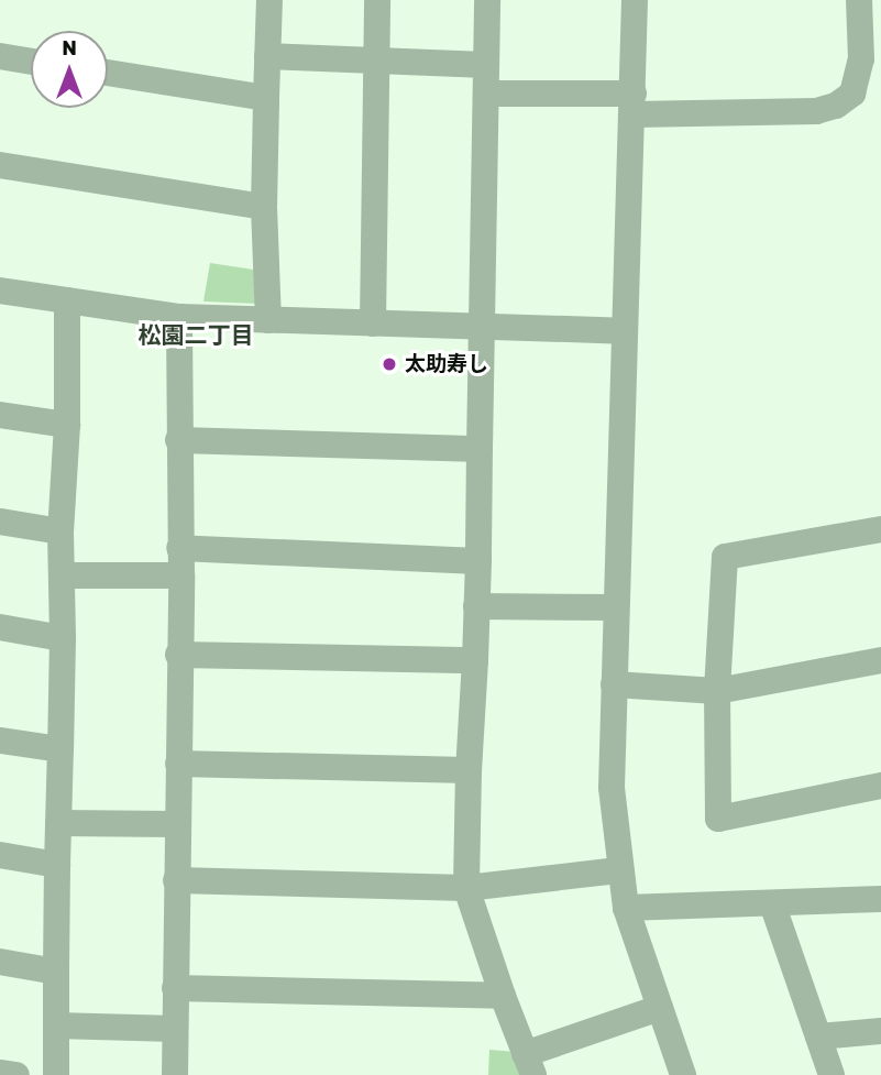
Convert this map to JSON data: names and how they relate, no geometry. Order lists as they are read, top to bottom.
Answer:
{
  "districts": ["松園二丁目"],
  "places": ["太助寿し"],
  "north": "top"
}
